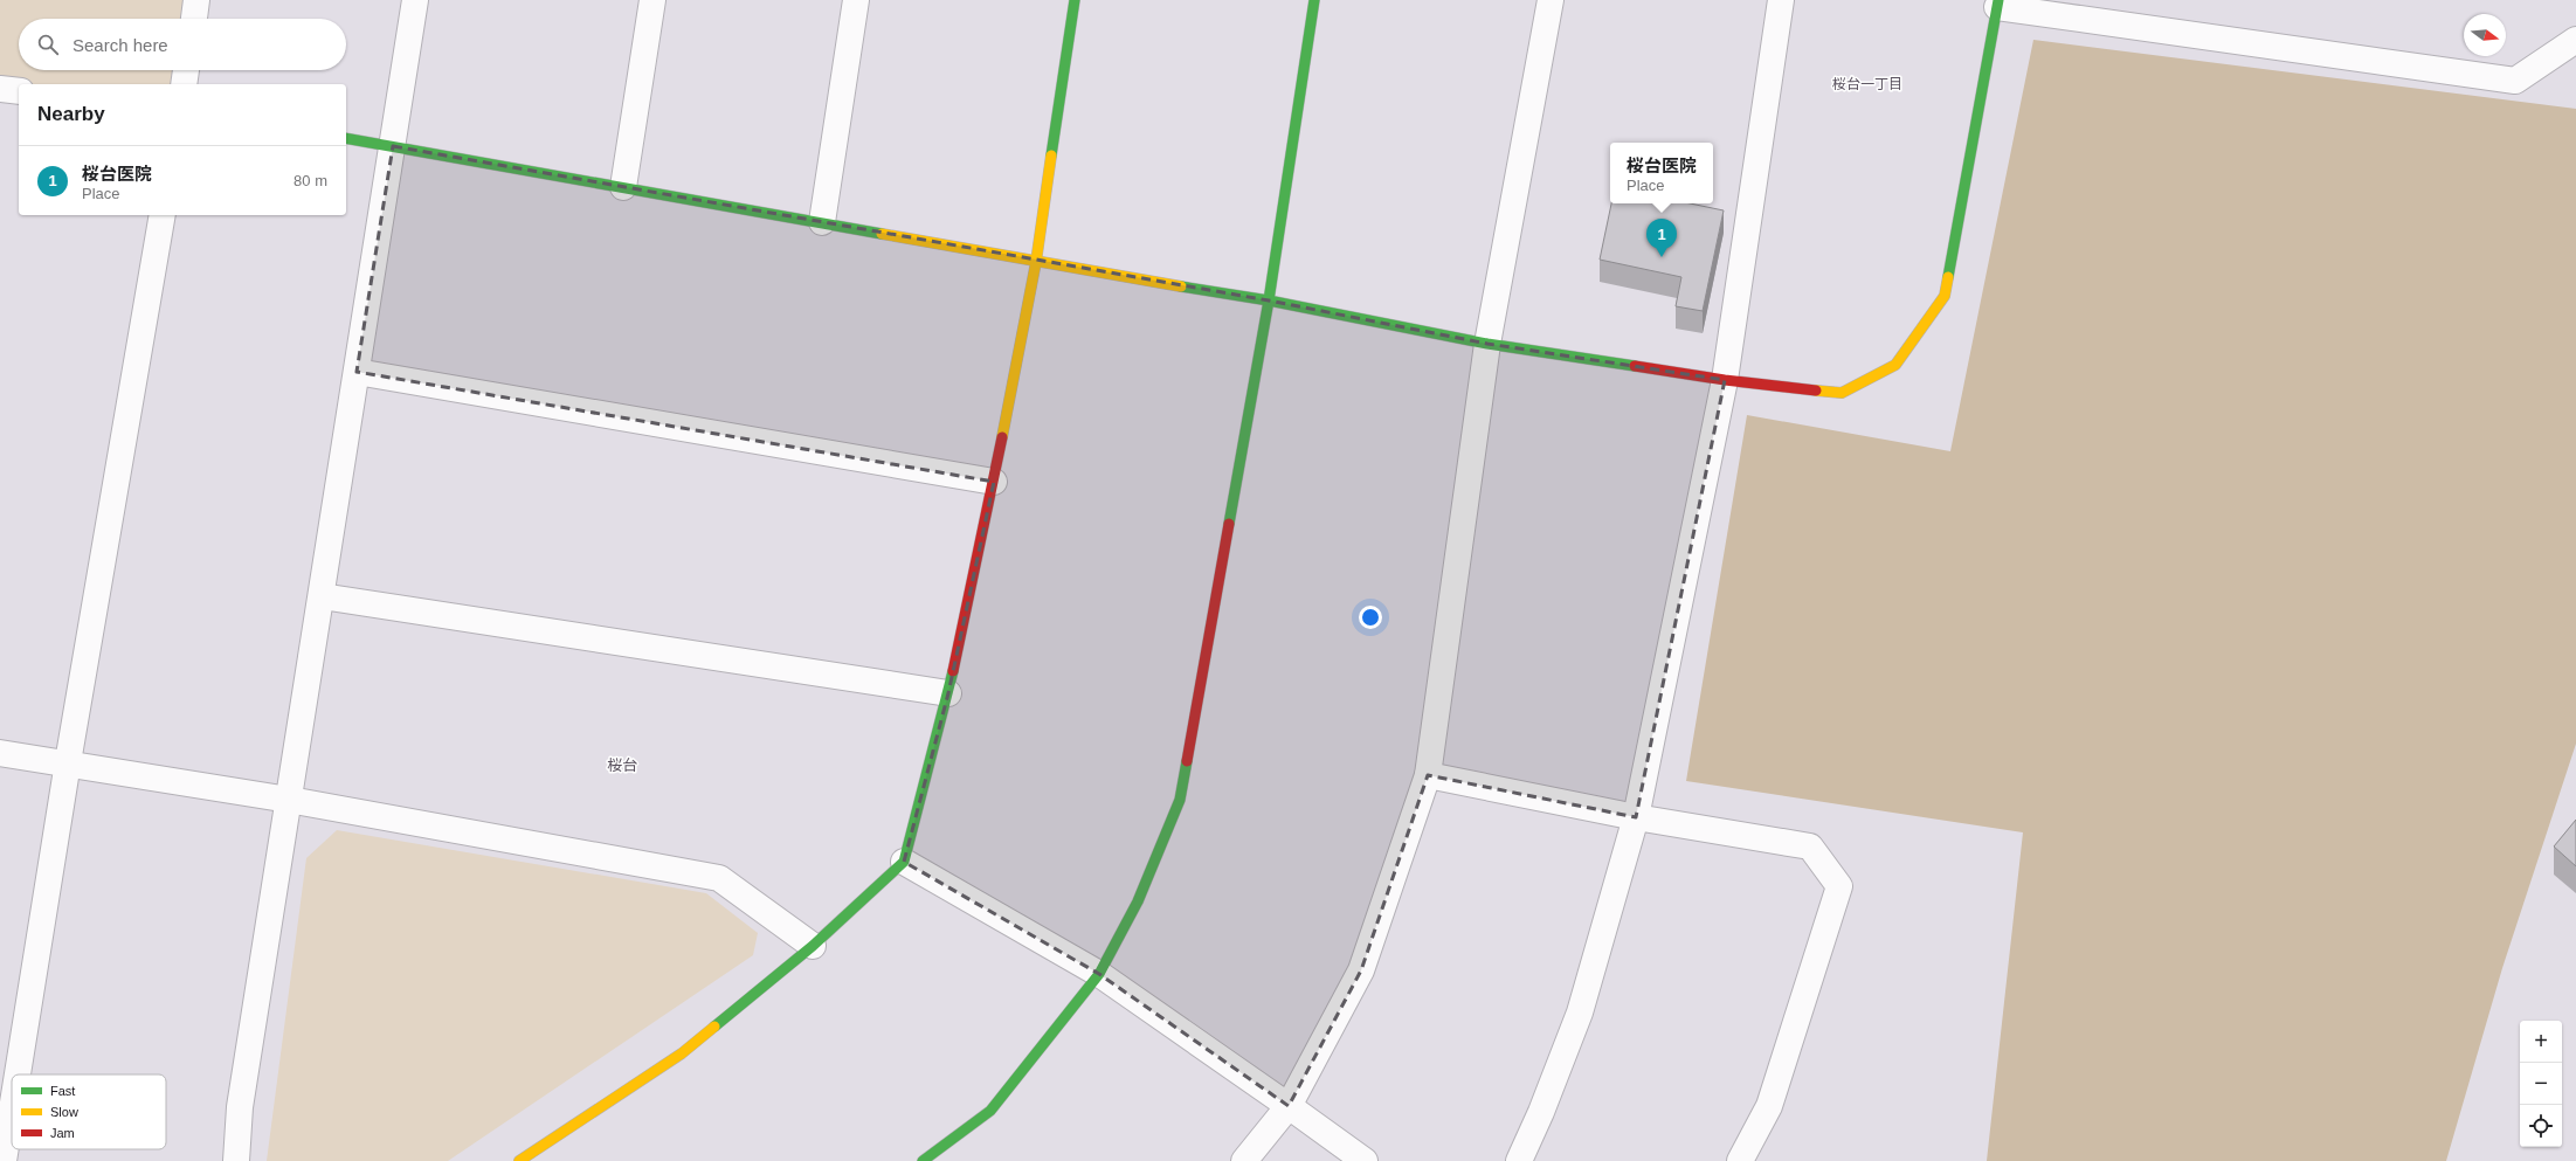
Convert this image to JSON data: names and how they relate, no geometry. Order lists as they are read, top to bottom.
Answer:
{
  "districts": ["桜台一丁目", "桜台"],
  "legend": ["Fast", "Slow", "Jam"],
  "north": "right",
  "page": {
    "search": "Search here",
    "heading": "Nearby",
    "popup": ["桜台医院", "Place"],
    "list": [
      {
        "mark": "1",
        "name": "桜台医院",
        "note": "Place",
        "value": "80 m"
      }
    ],
    "pins": "1",
    "map_buttons": ["+", "−"]
  }
}
